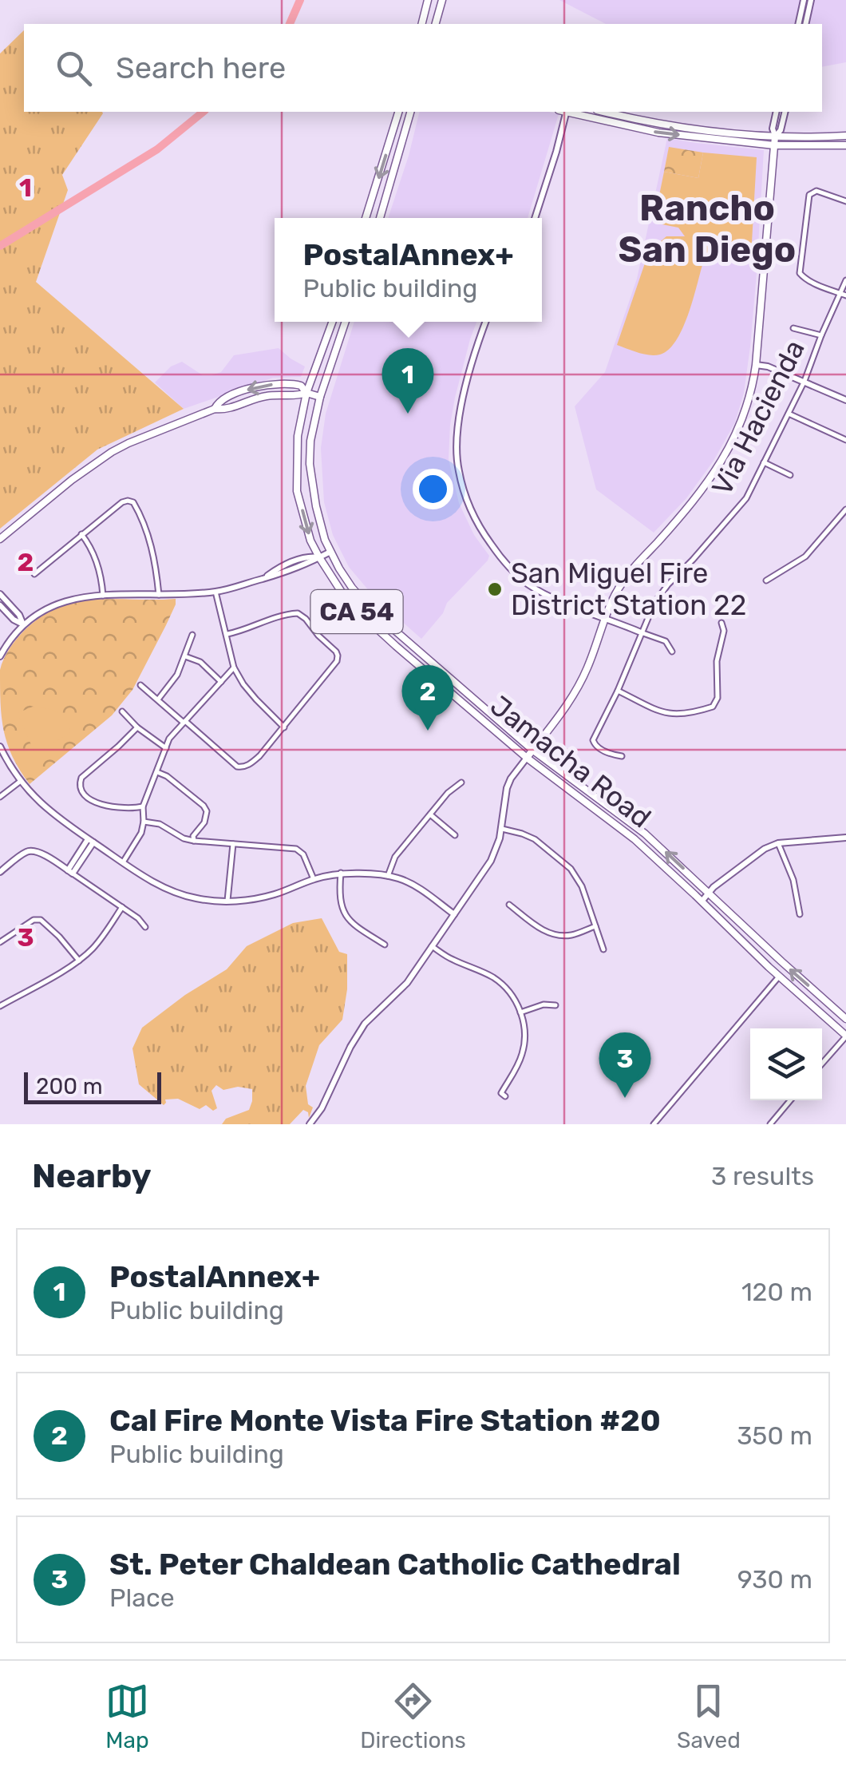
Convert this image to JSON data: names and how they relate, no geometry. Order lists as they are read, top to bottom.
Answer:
{
  "streets": {
    "main road": ["CA 54", "Jamacha Road"],
    "street": ["Via Hacienda"]
  },
  "districts": ["Rancho San Diego"],
  "places": ["San Miguel Fire District Station 22"],
  "scale_bar": "200 m",
  "page": {
    "search": "Search here",
    "popup": ["PostalAnnex+", "Public building"],
    "pins": ["1", "2", "3"],
    "scale": "200 m",
    "heading": ["Nearby", "3 results"],
    "list": [
      {
        "mark": "1",
        "name": "PostalAnnex+",
        "note": "Public building",
        "value": "120 m"
      },
      {
        "mark": "2",
        "name": "Cal Fire Monte Vista Fire Station #20",
        "note": "Public building",
        "value": "350 m"
      },
      {
        "mark": "3",
        "name": "St. Peter Chaldean Catholic Cathedral",
        "note": "Place",
        "value": "930 m"
      }
    ],
    "nav": ["Map", "Directions", "Saved"]
  },
  "grid": {
    "rows": ["1", "2", "3"]
  }
}
